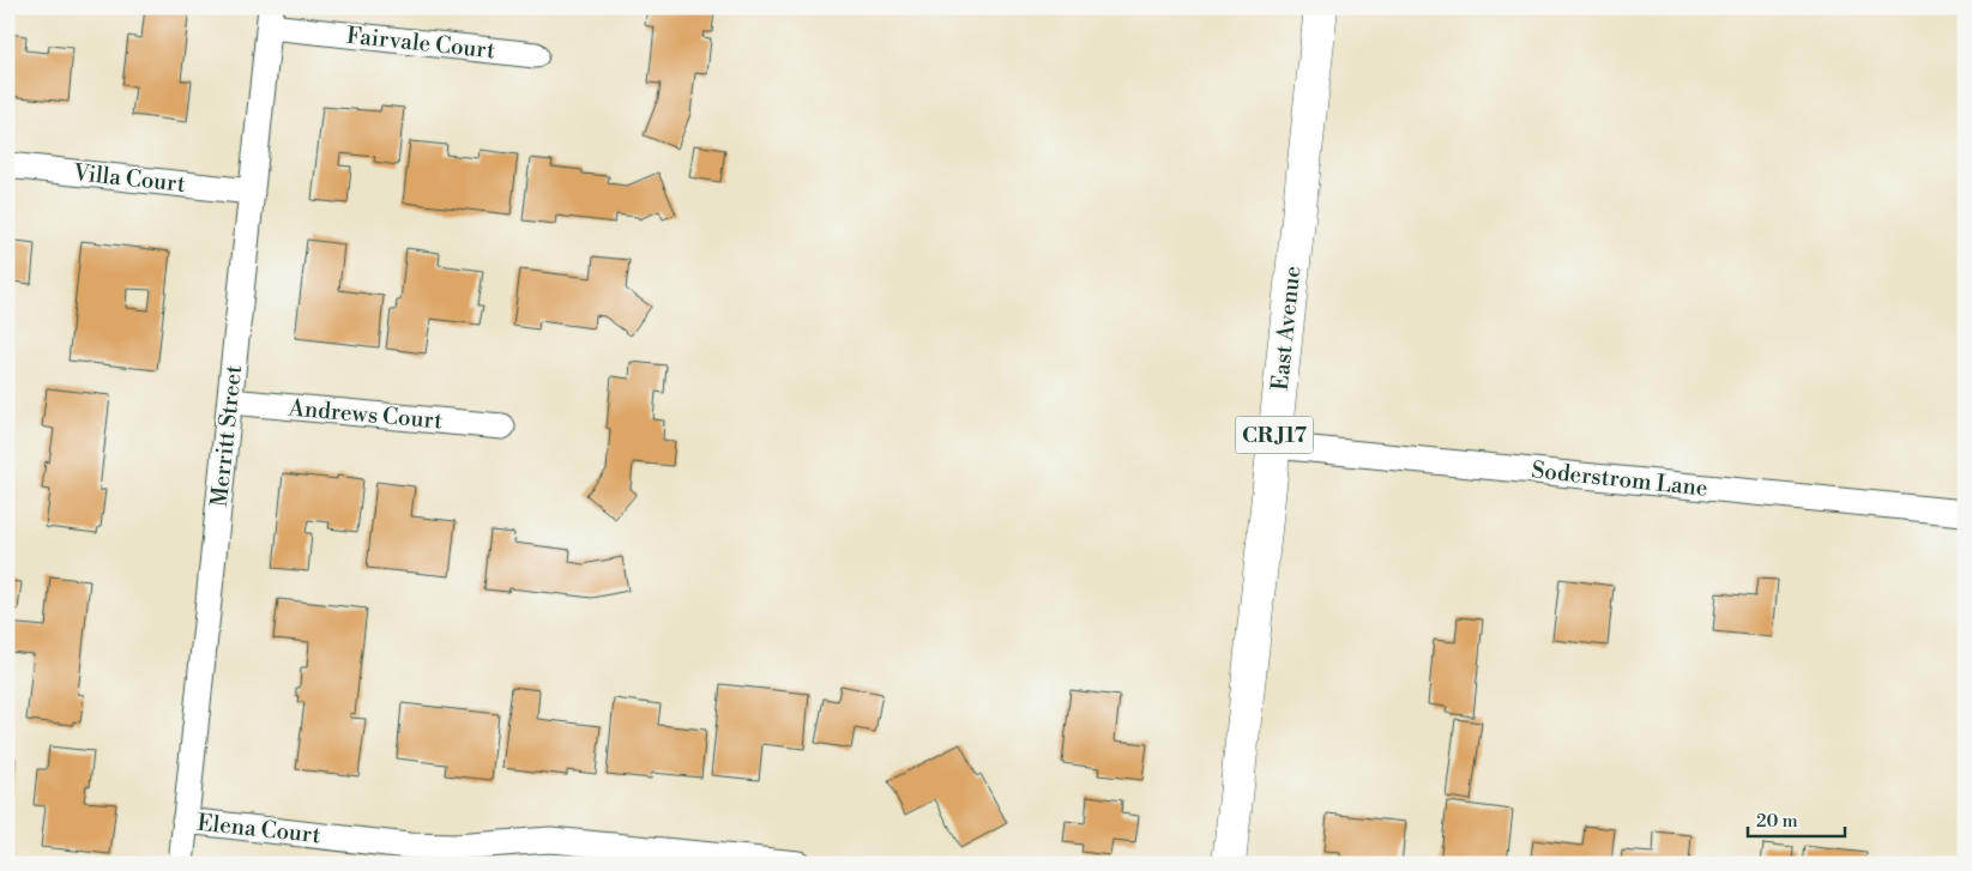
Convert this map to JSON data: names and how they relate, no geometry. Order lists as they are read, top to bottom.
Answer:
{
  "streets": {
    "main road": ["East Avenue", "CR J17"],
    "street": [
      "Fairvale Court",
      "Villa Court",
      "Andrews Court",
      "Merritt Street",
      "Soderstrom Lane",
      "Elena Court"
    ]
  },
  "crossings": [
    ["Fairvale Court", "Merritt Street"],
    ["Villa Court", "Merritt Street"],
    ["East Avenue", "Soderstrom Lane"],
    ["Andrews Court", "Merritt Street"],
    ["Merritt Street", "Elena Court"]
  ],
  "scale_bar": "20 m"
}
